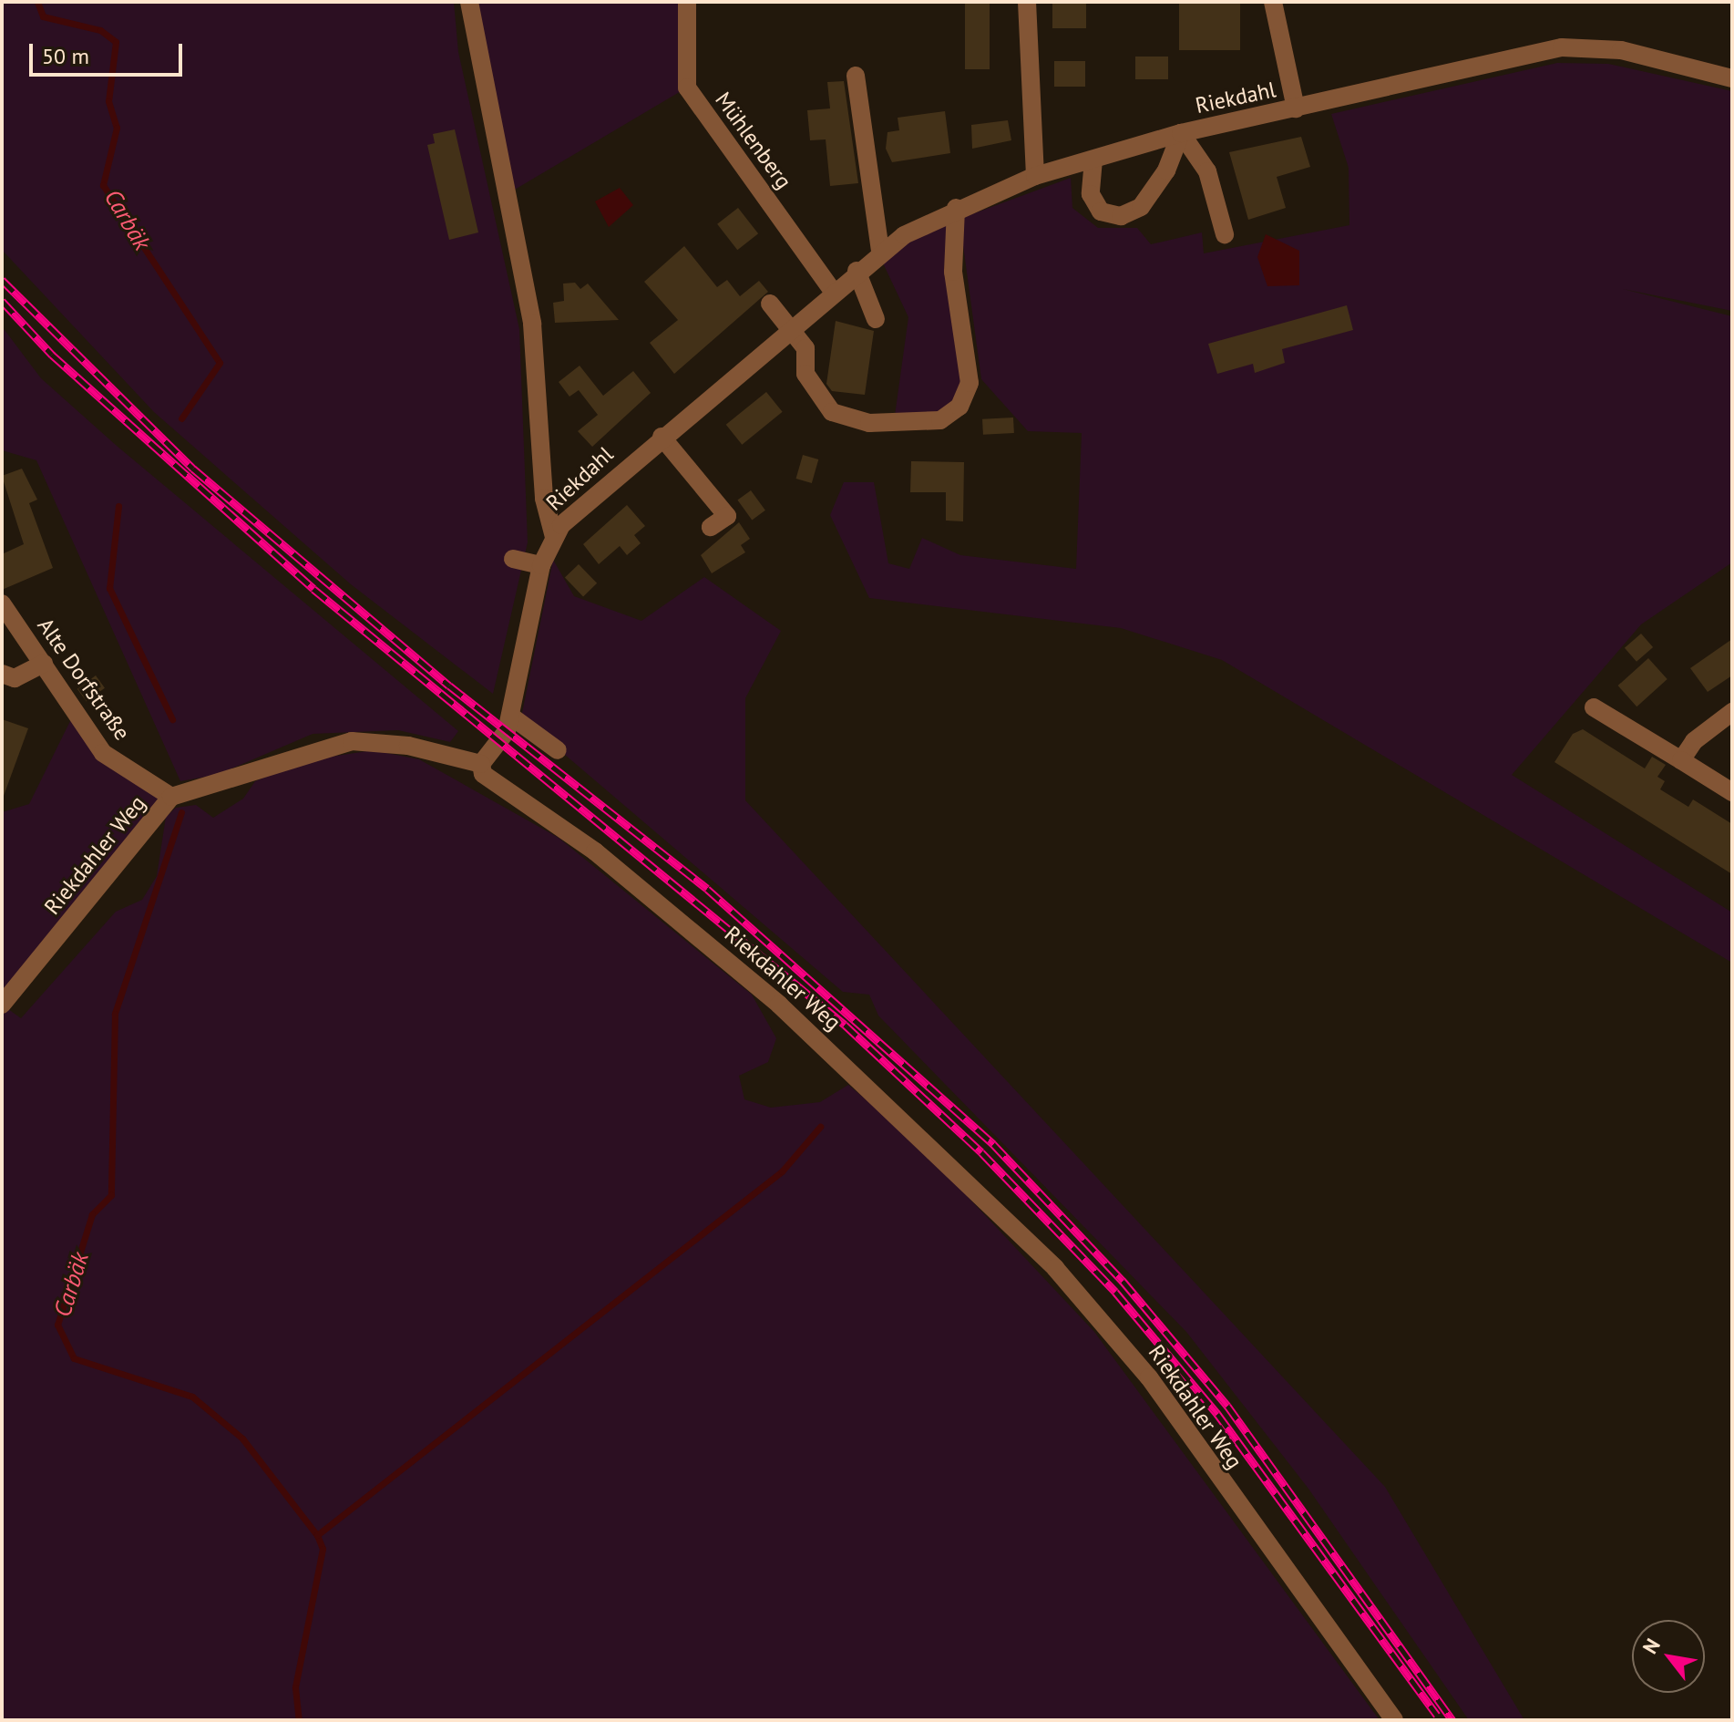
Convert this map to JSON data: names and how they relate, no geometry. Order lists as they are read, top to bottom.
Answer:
{
  "streets": {
    "street": [
      "Riekdahl",
      "Mühlenberg",
      "Alte Dorfstraße",
      "Riekdahler Weg"
    ]
  },
  "crossings": [
    ["Riekdahl", "Mühlenberg"],
    ["Riekdahl", "Riekdahler Weg"],
    ["Alte Dorfstraße", "Riekdahler Weg"]
  ],
  "water": ["Carbäk"],
  "scale_bar": "50 m",
  "north": "top left"
}
